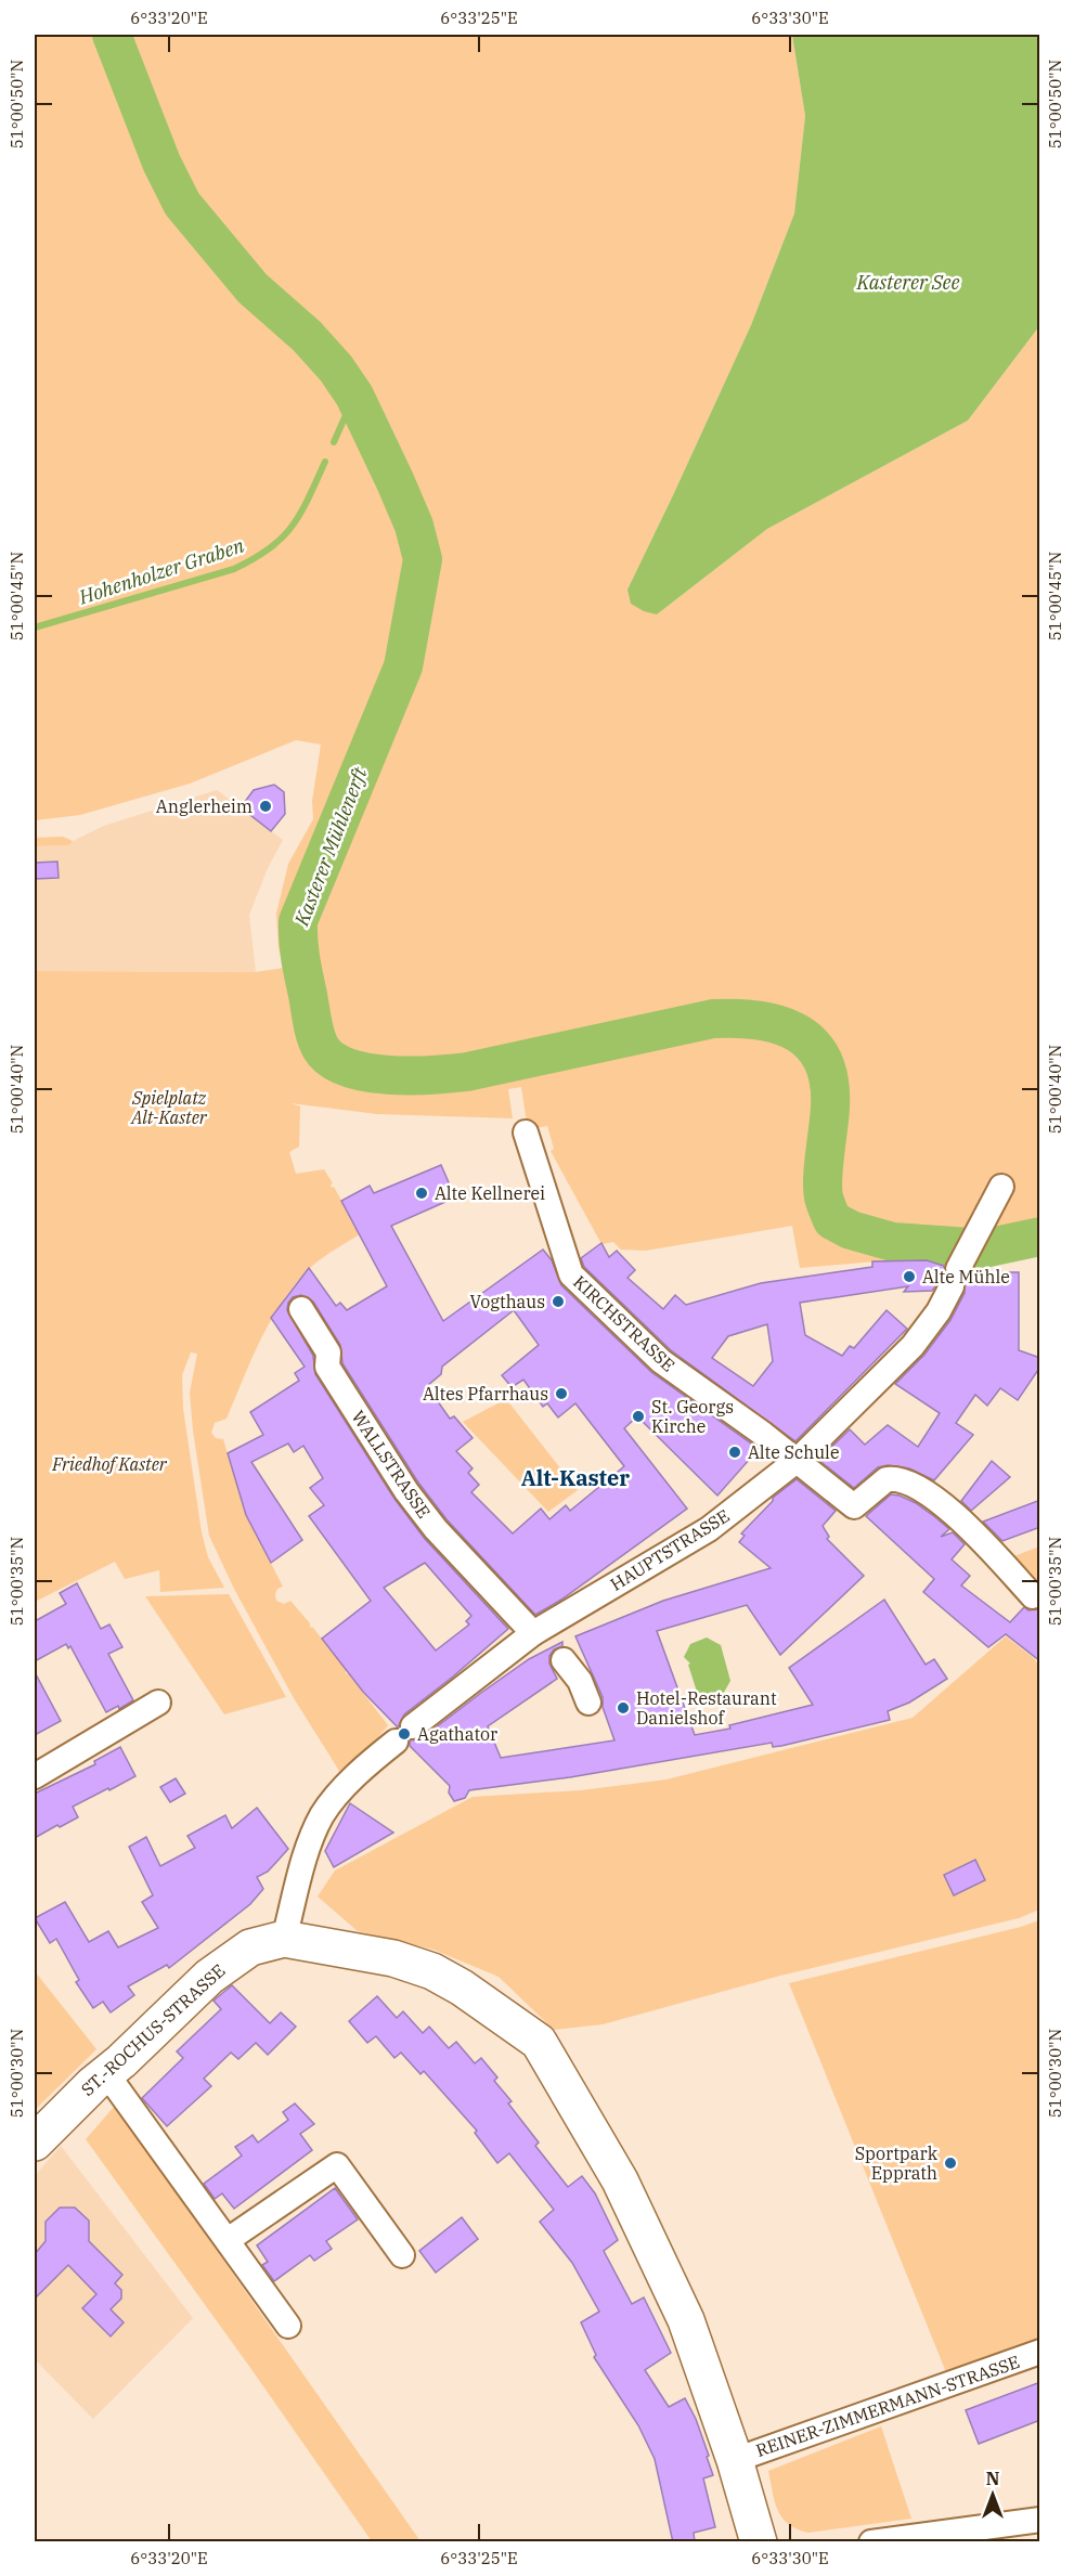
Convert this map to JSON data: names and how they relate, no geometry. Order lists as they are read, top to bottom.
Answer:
{
  "streets": {
    "street": [
      "KIRCHSTRASSE",
      "WALLSTRASSE",
      "HAUPTSTRASSE",
      "ST.-ROCHUS-STRASSE",
      "REINER-ZIMMERMANN-STRASSE"
    ]
  },
  "crossings": [
    ["KIRCHSTRASSE", "HAUPTSTRASSE"],
    ["WALLSTRASSE", "HAUPTSTRASSE"],
    ["HAUPTSTRASSE", "ST.-ROCHUS-STRASSE"]
  ],
  "districts": ["Alt-Kaster"],
  "water": ["Kasterer See", "Hohenholzer Graben", "Kasterer Mühlenerft"],
  "parks": ["Spielplatz Alt-Kaster", "Friedhof Kaster"],
  "places": [
    "Anglerheim",
    "Alte Kellnerei",
    "Alte Mühle",
    "Vogthaus",
    "Altes Pfarrhaus",
    "St. Georgs Kirche",
    "Alte Schule",
    "Hotel-Restaurant Danielshof",
    "Agathator",
    "Sportpark Epprath"
  ],
  "north": "top",
  "coordinates": [
    "6°33'20\"E",
    "6°33'25\"E",
    "6°33'30\"E",
    "51°00'50\"N",
    "51°00'45\"N",
    "51°00'40\"N",
    "51°00'35\"N",
    "51°00'30\"N"
  ]
}
